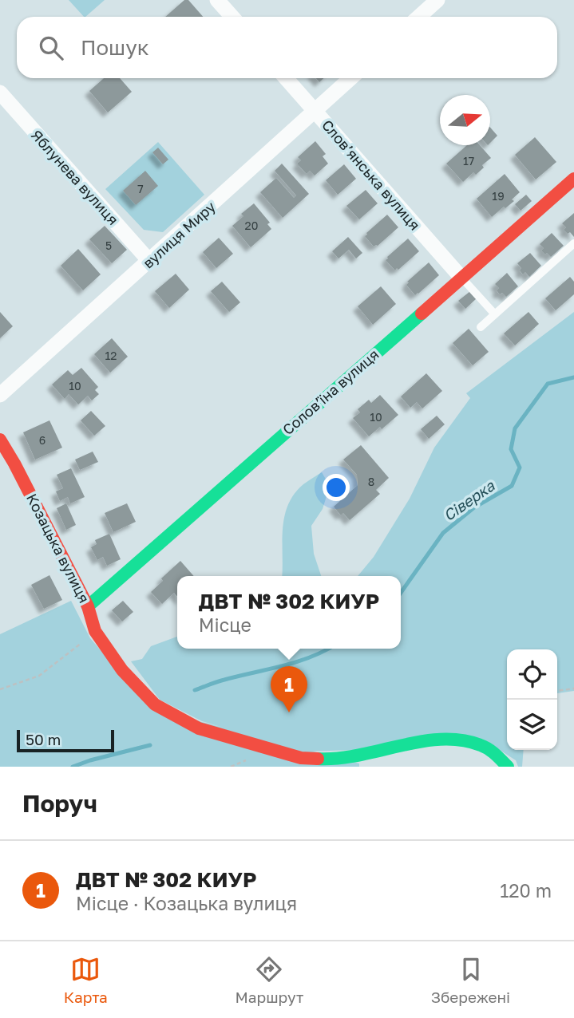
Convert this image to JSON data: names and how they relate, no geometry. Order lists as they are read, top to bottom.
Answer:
{
  "streets": {
    "street": [
      "Словʼянська вулиця",
      "Яблунева вулиця",
      "вулиця Миру",
      "Соловʼїна вулиця",
      "Козацька вулиця"
    ]
  },
  "crossings": [
    ["Словʼянська вулиця", "вулиця Миру"],
    ["Словʼянська вулиця", "Соловʼїна вулиця"],
    ["Яблунева вулиця", "вулиця Миру"],
    ["Соловʼїна вулиця", "Козацька вулиця"]
  ],
  "water": ["Сіверка"],
  "house_numbers": [
    "17",
    "7",
    "19",
    "20",
    "5",
    "12",
    "10",
    "10",
    "6",
    "8"
  ],
  "scale_bar": "50 m",
  "north": "right",
  "page": {
    "search": "Пошук",
    "popup": ["ДВТ № 302 КИУР", "Місце"],
    "pins": "1",
    "scale": "50 m",
    "heading": "Поруч",
    "list": [
      {
        "mark": "1",
        "name": "ДВТ № 302 КИУР",
        "note": "Місце · Козацька вулиця",
        "value": "120 m"
      }
    ],
    "nav": ["Карта", "Маршрут", "Збережені"]
  }
}
